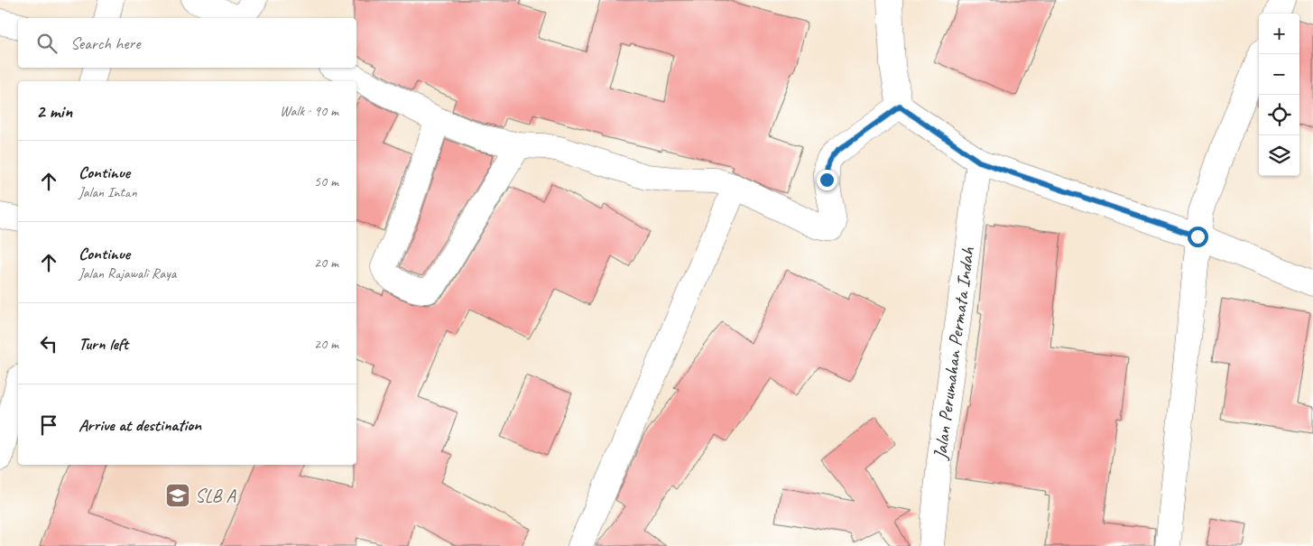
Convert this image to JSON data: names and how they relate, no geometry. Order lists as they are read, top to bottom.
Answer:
{
  "streets": {
    "street": ["Jalan Perumahan Permata Indah"]
  },
  "places": {
    "school or university": ["SLB A"]
  },
  "page": {
    "map_buttons": ["+", "−"],
    "search": "Search here",
    "heading": ["2 min", "Walk · 90 m"],
    "list": [
      ["Continue", "Jalan Intan", "50 m"],
      ["Continue", "Jalan Rajawali Raya", "20 m"],
      ["Turn left", "20 m"],
      "Arrive at destination"
    ]
  }
}
